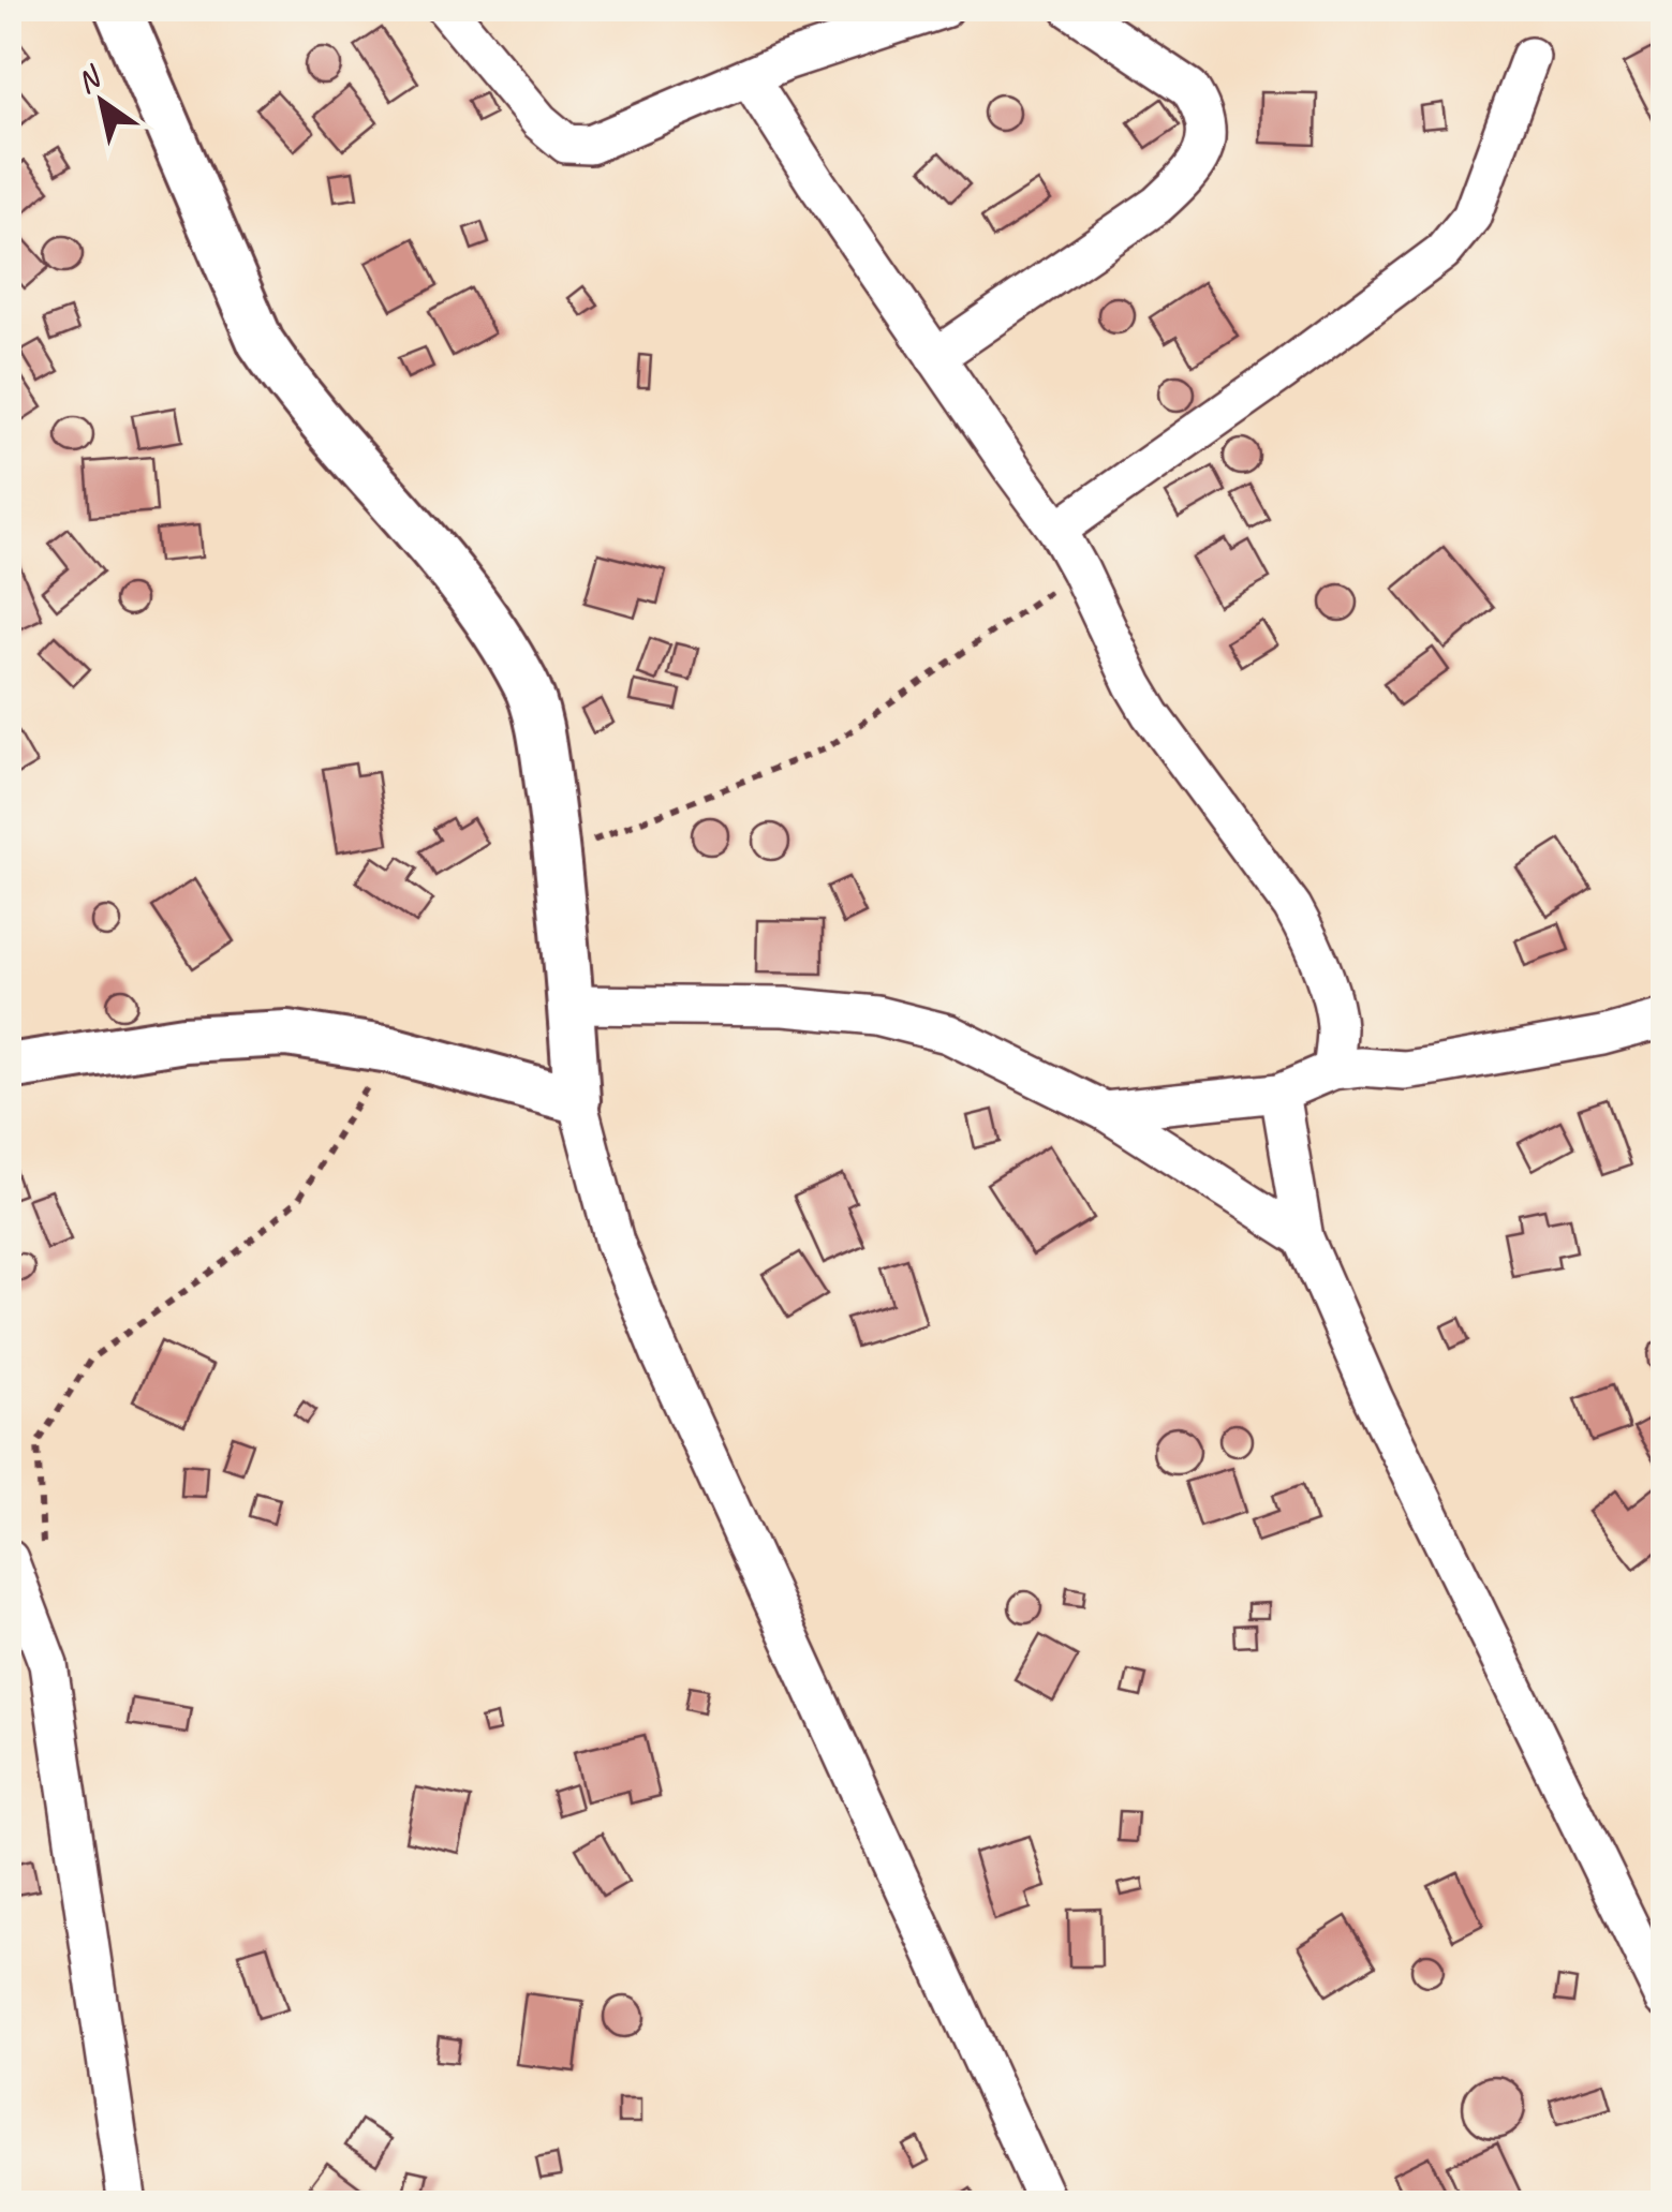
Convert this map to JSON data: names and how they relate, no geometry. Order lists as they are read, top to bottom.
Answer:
{
  "north": "top left"
}
